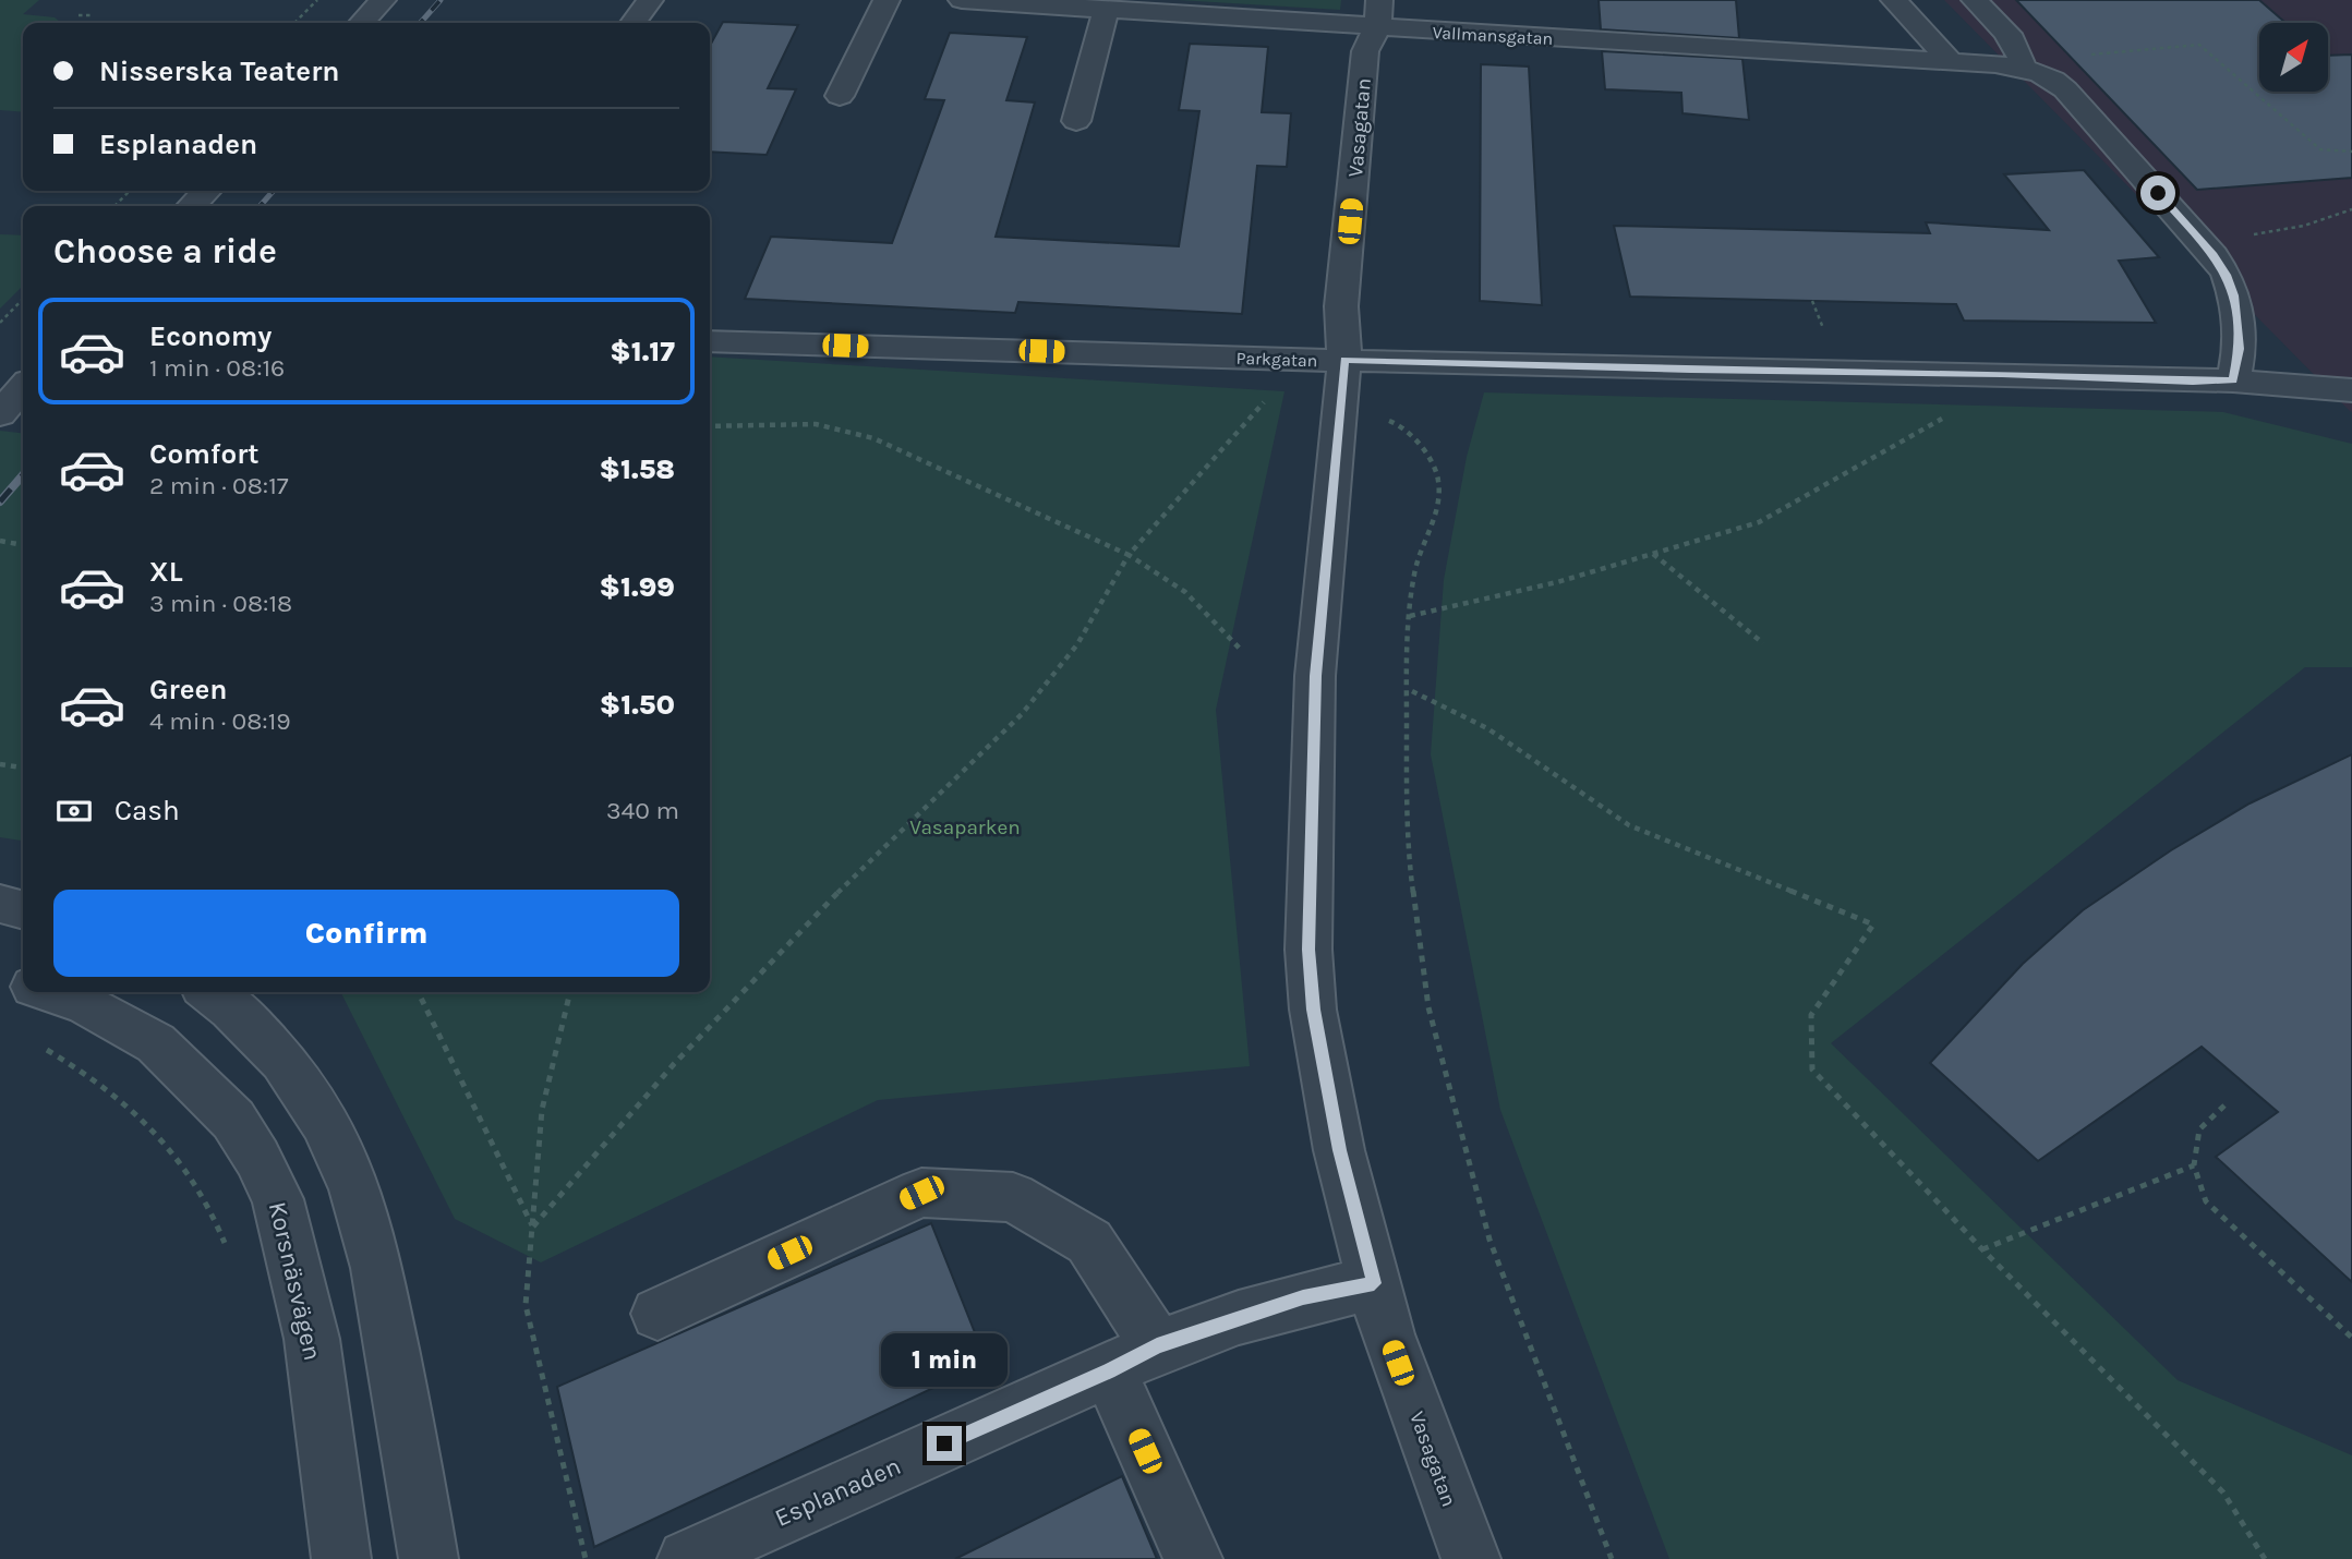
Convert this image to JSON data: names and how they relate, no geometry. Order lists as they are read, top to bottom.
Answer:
{
  "streets": {
    "street": [
      "Vallmansgatan",
      "Vasagatan",
      "Parkgatan",
      "Korsnäsvägen",
      "Esplanaden"
    ]
  },
  "crossings": [
    ["Vallmansgatan", "Vasagatan"],
    ["Vallmansgatan", "Parkgatan"],
    ["Vasagatan", "Parkgatan"],
    ["Vasagatan", "Esplanaden"]
  ],
  "parks": ["Vasaparken"],
  "north": "top right",
  "page": {
    "banner": ["Nisserska Teatern", "Esplanaden"],
    "heading": "Choose a ride",
    "list": [
      {
        "name": "Economy",
        "note": "1 min · 08:16",
        "value": "$1.17"
      },
      {
        "name": "Comfort",
        "note": "2 min · 08:17",
        "value": "$1.58"
      },
      {
        "name": "XL",
        "note": "3 min · 08:18",
        "value": "$1.99"
      },
      {
        "name": "Green",
        "note": "4 min · 08:19",
        "value": "$1.50"
      }
    ],
    "pay": ["Cash", "340 m"],
    "buttons": "Confirm",
    "bubble": "1 min"
  }
}
